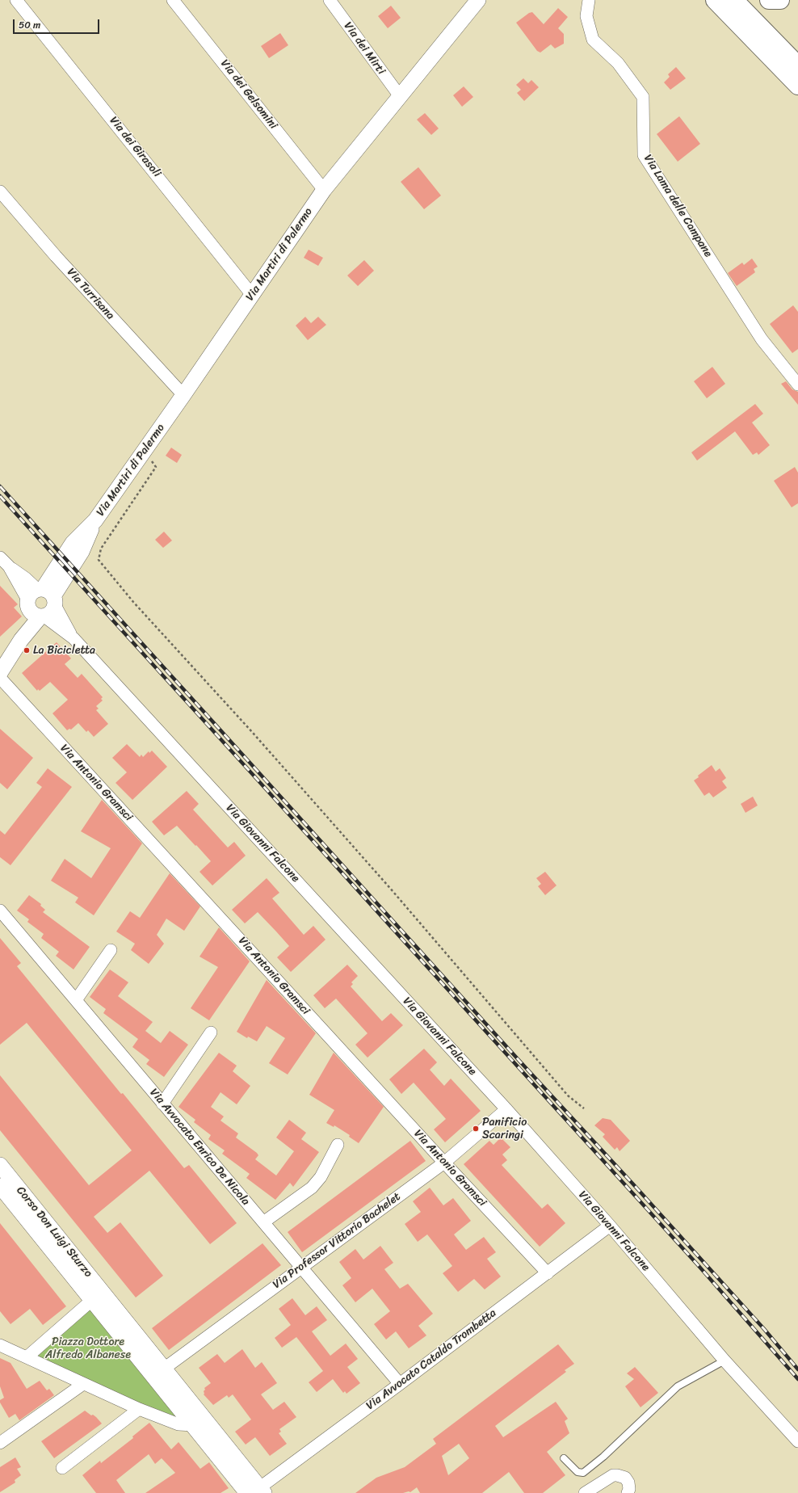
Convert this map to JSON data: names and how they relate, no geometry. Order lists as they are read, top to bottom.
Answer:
{
  "streets": {
    "street": [
      "Via dei Mirti",
      "Via dei Gelsomini",
      "Via dei Girasoli",
      "Via Lama delle Campane",
      "Via Martiri di Palermo",
      "Via Turrisana",
      "Via Antonio Gramsci",
      "Via Giovanni Falcone",
      "Via Avvocato Enrico De Nicola",
      "Corso Don Luigi Sturzo",
      "Via Professor Vittorio Bachelet",
      "Via Avvocato Cataldo Trombetta"
    ]
  },
  "crossings": [
    ["Via dei Mirti", "Via Martiri di Palermo"],
    ["Via dei Gelsomini", "Via Martiri di Palermo"],
    ["Via dei Girasoli", "Via Martiri di Palermo"],
    ["Via Martiri di Palermo", "Via Turrisana"],
    ["Via Martiri di Palermo", "Via Giovanni Falcone"],
    ["Via Antonio Gramsci", "Via Professor Vittorio Bachelet"],
    ["Via Antonio Gramsci", "Via Avvocato Cataldo Trombetta"],
    ["Via Giovanni Falcone", "Via Professor Vittorio Bachelet"],
    ["Via Giovanni Falcone", "Via Avvocato Cataldo Trombetta"],
    ["Via Avvocato Enrico De Nicola", "Via Professor Vittorio Bachelet"],
    ["Via Avvocato Enrico De Nicola", "Via Avvocato Cataldo Trombetta"]
  ],
  "parks": ["Piazza Dottore Alfredo Albanese"],
  "places": ["La Bicicletta", "Panificio Scaringi"],
  "scale_bar": "50 m"
}
